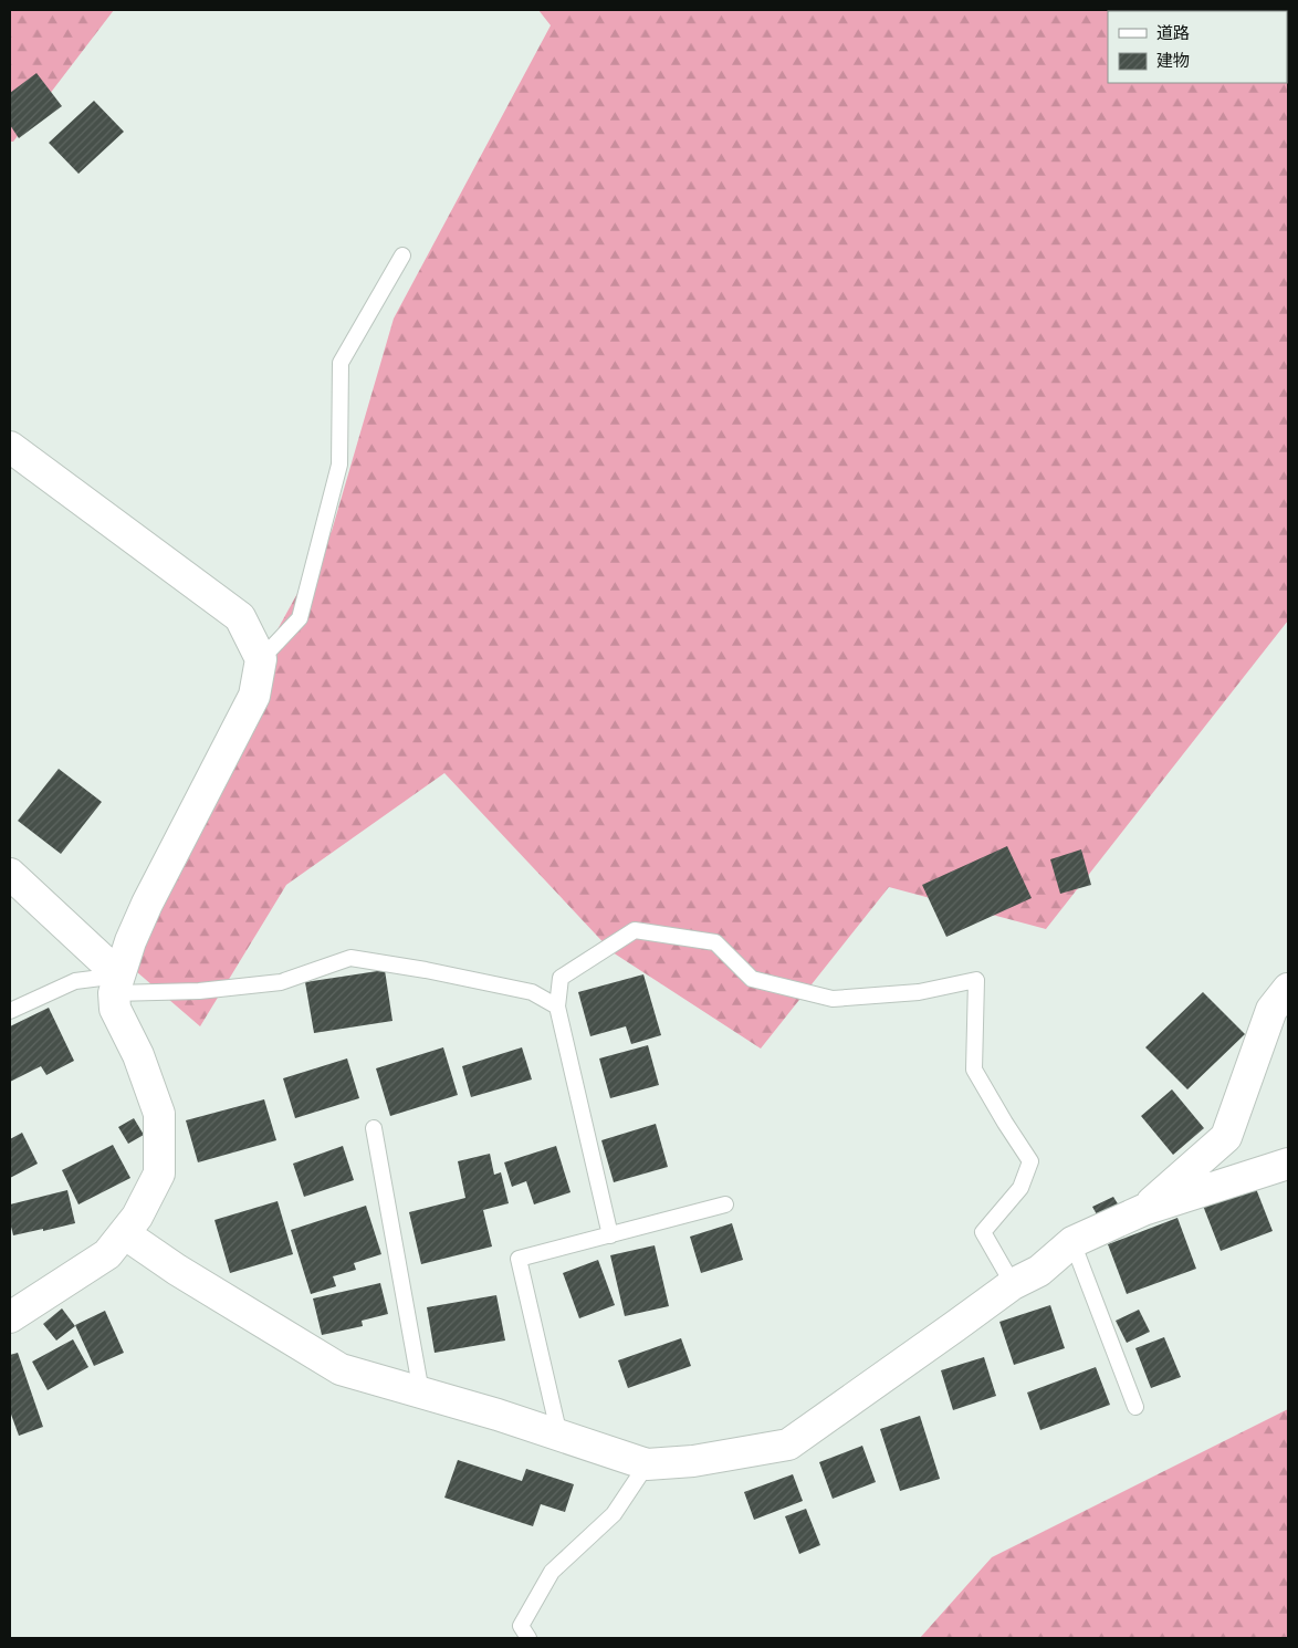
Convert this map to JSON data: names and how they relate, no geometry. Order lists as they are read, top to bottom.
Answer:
{
  "legend": ["道路", "建物"]
}
